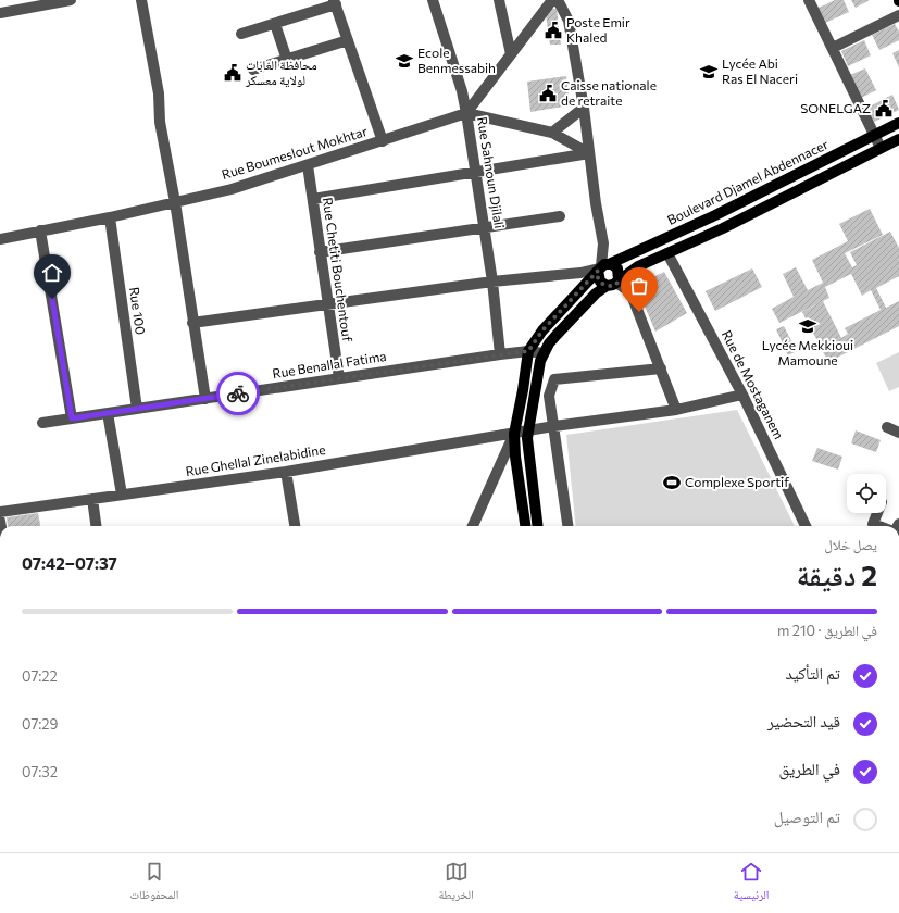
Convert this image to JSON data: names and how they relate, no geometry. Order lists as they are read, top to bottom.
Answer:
{
  "streets": {
    "main road": ["Boulevard Djamel Abdennacer"],
    "street": [
      "Rue Boumeslout Mokhtar",
      "Rue Sahnoun Djilali",
      "Rue Chetiti Bouchentouf",
      "Rue 100",
      "Rue Benallal Fatima",
      "Rue de Mostaganem",
      "Rue Ghellal Zinelabidine"
    ]
  },
  "crossings": [
    ["Rue Boumeslout Mokhtar", "Rue Sahnoun Djilali"],
    ["Rue Boumeslout Mokhtar", "Rue Chetiti Bouchentouf"],
    ["Rue Boumeslout Mokhtar", "Rue 100"],
    ["Rue Sahnoun Djilali", "Rue Benallal Fatima"],
    ["Boulevard Djamel Abdennacer", "Rue Benallal Fatima"],
    ["Boulevard Djamel Abdennacer", "Rue Ghellal Zinelabidine"],
    ["Rue Chetiti Bouchentouf", "Rue Benallal Fatima"],
    ["Rue 100", "Rue Benallal Fatima"],
    ["Rue de Mostaganem", "Rue Ghellal Zinelabidine"]
  ],
  "places": {
    "public building": [
      "Poste Emir Khaled",
      "محافظة الغابات لولاية معسكر",
      "Caisse nationale de retraite",
      "SONELGAZ"
    ],
    "school or university": ["Ecole Benmessabih", "Lycée Abi Ras El Naceri", "Lycée Mekkioui Mamoune"],
    "sports": ["Complexe Sportif"]
  },
  "page": {
    "heading": ["2 دقيقة", "يصل خلال", "07:37–07:42"],
    "bar": "في الطريق · 210 m",
    "list": [
      ["تم التأكيد", "07:22"],
      ["قيد التحضير", "07:29"],
      ["في الطريق", "07:32"],
      "تم التوصيل"
    ],
    "tabs": ["الرئيسية", "الخريطة", "المحفوظات"]
  }
}
